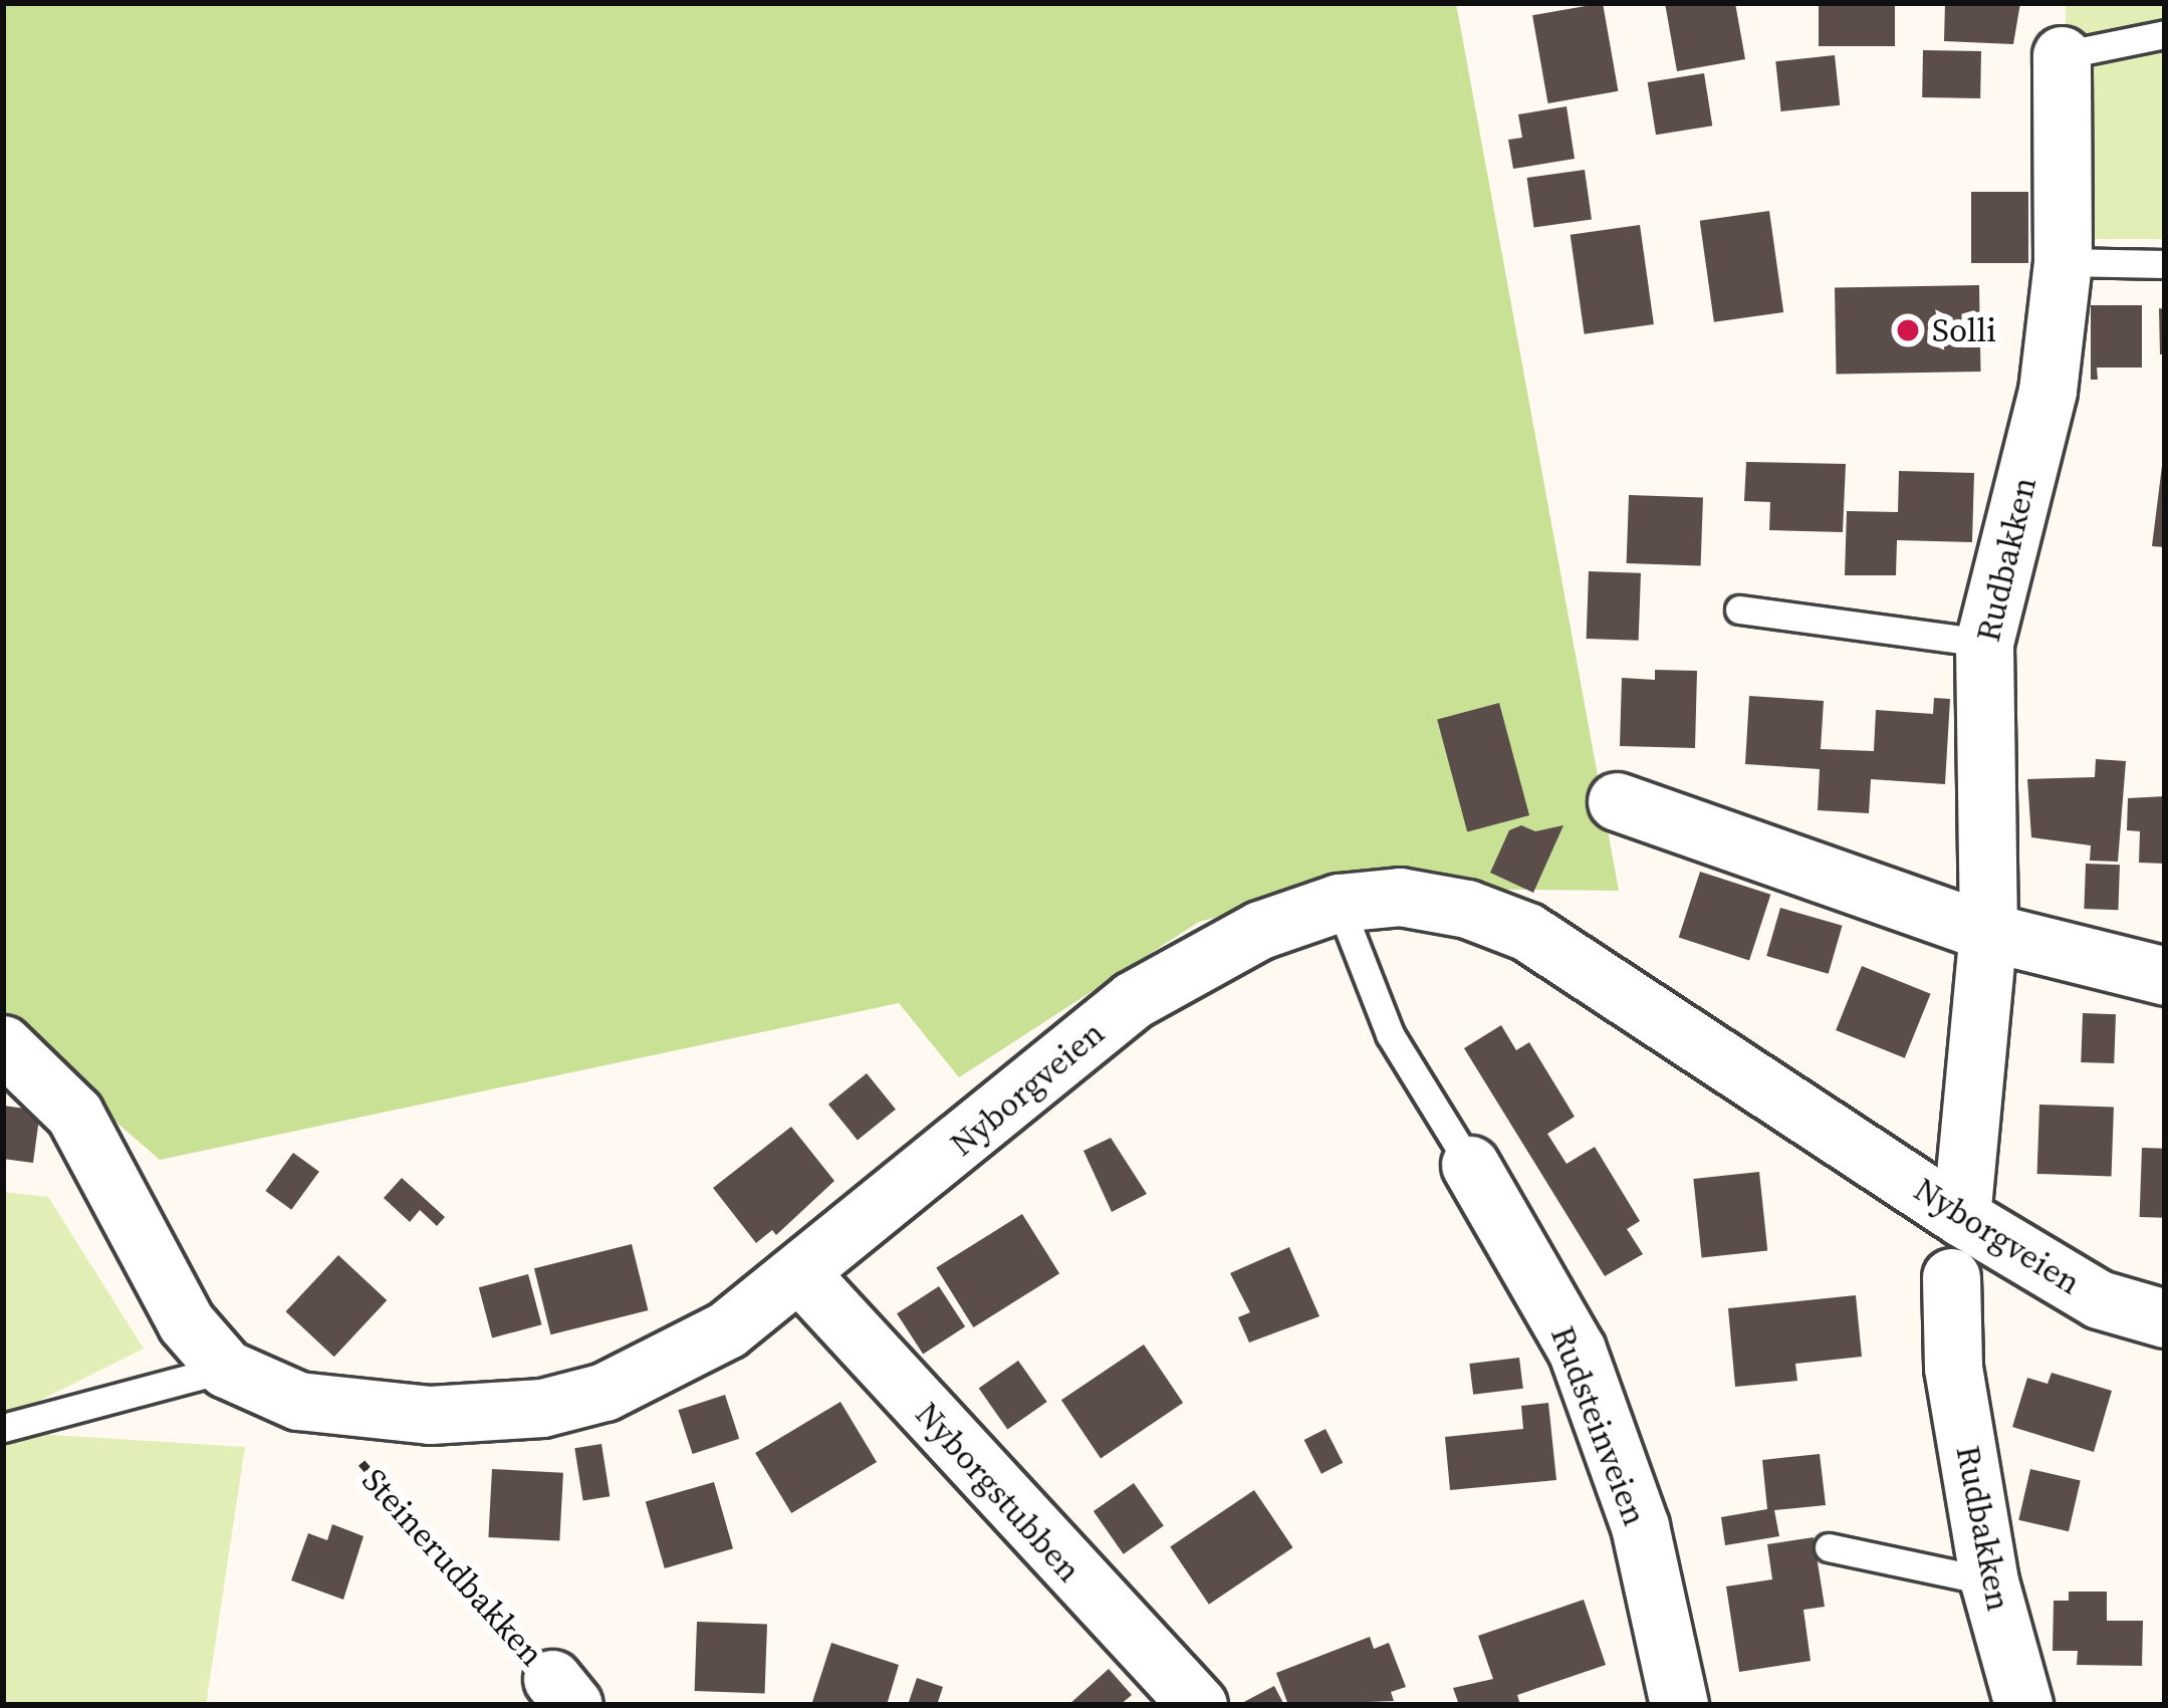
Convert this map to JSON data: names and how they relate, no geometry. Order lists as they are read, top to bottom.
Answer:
{
  "streets": {
    "street": [
      "Rudbakken",
      "Nyborgveien",
      "Rudsteinveien",
      "Nyborgstubben"
    ],
    "path": ["Steinerudbakken"]
  },
  "crossings": [
    ["Rudbakken", "Nyborgveien"],
    ["Nyborgveien", "Nyborgstubben"]
  ],
  "places": ["Solli"]
}
